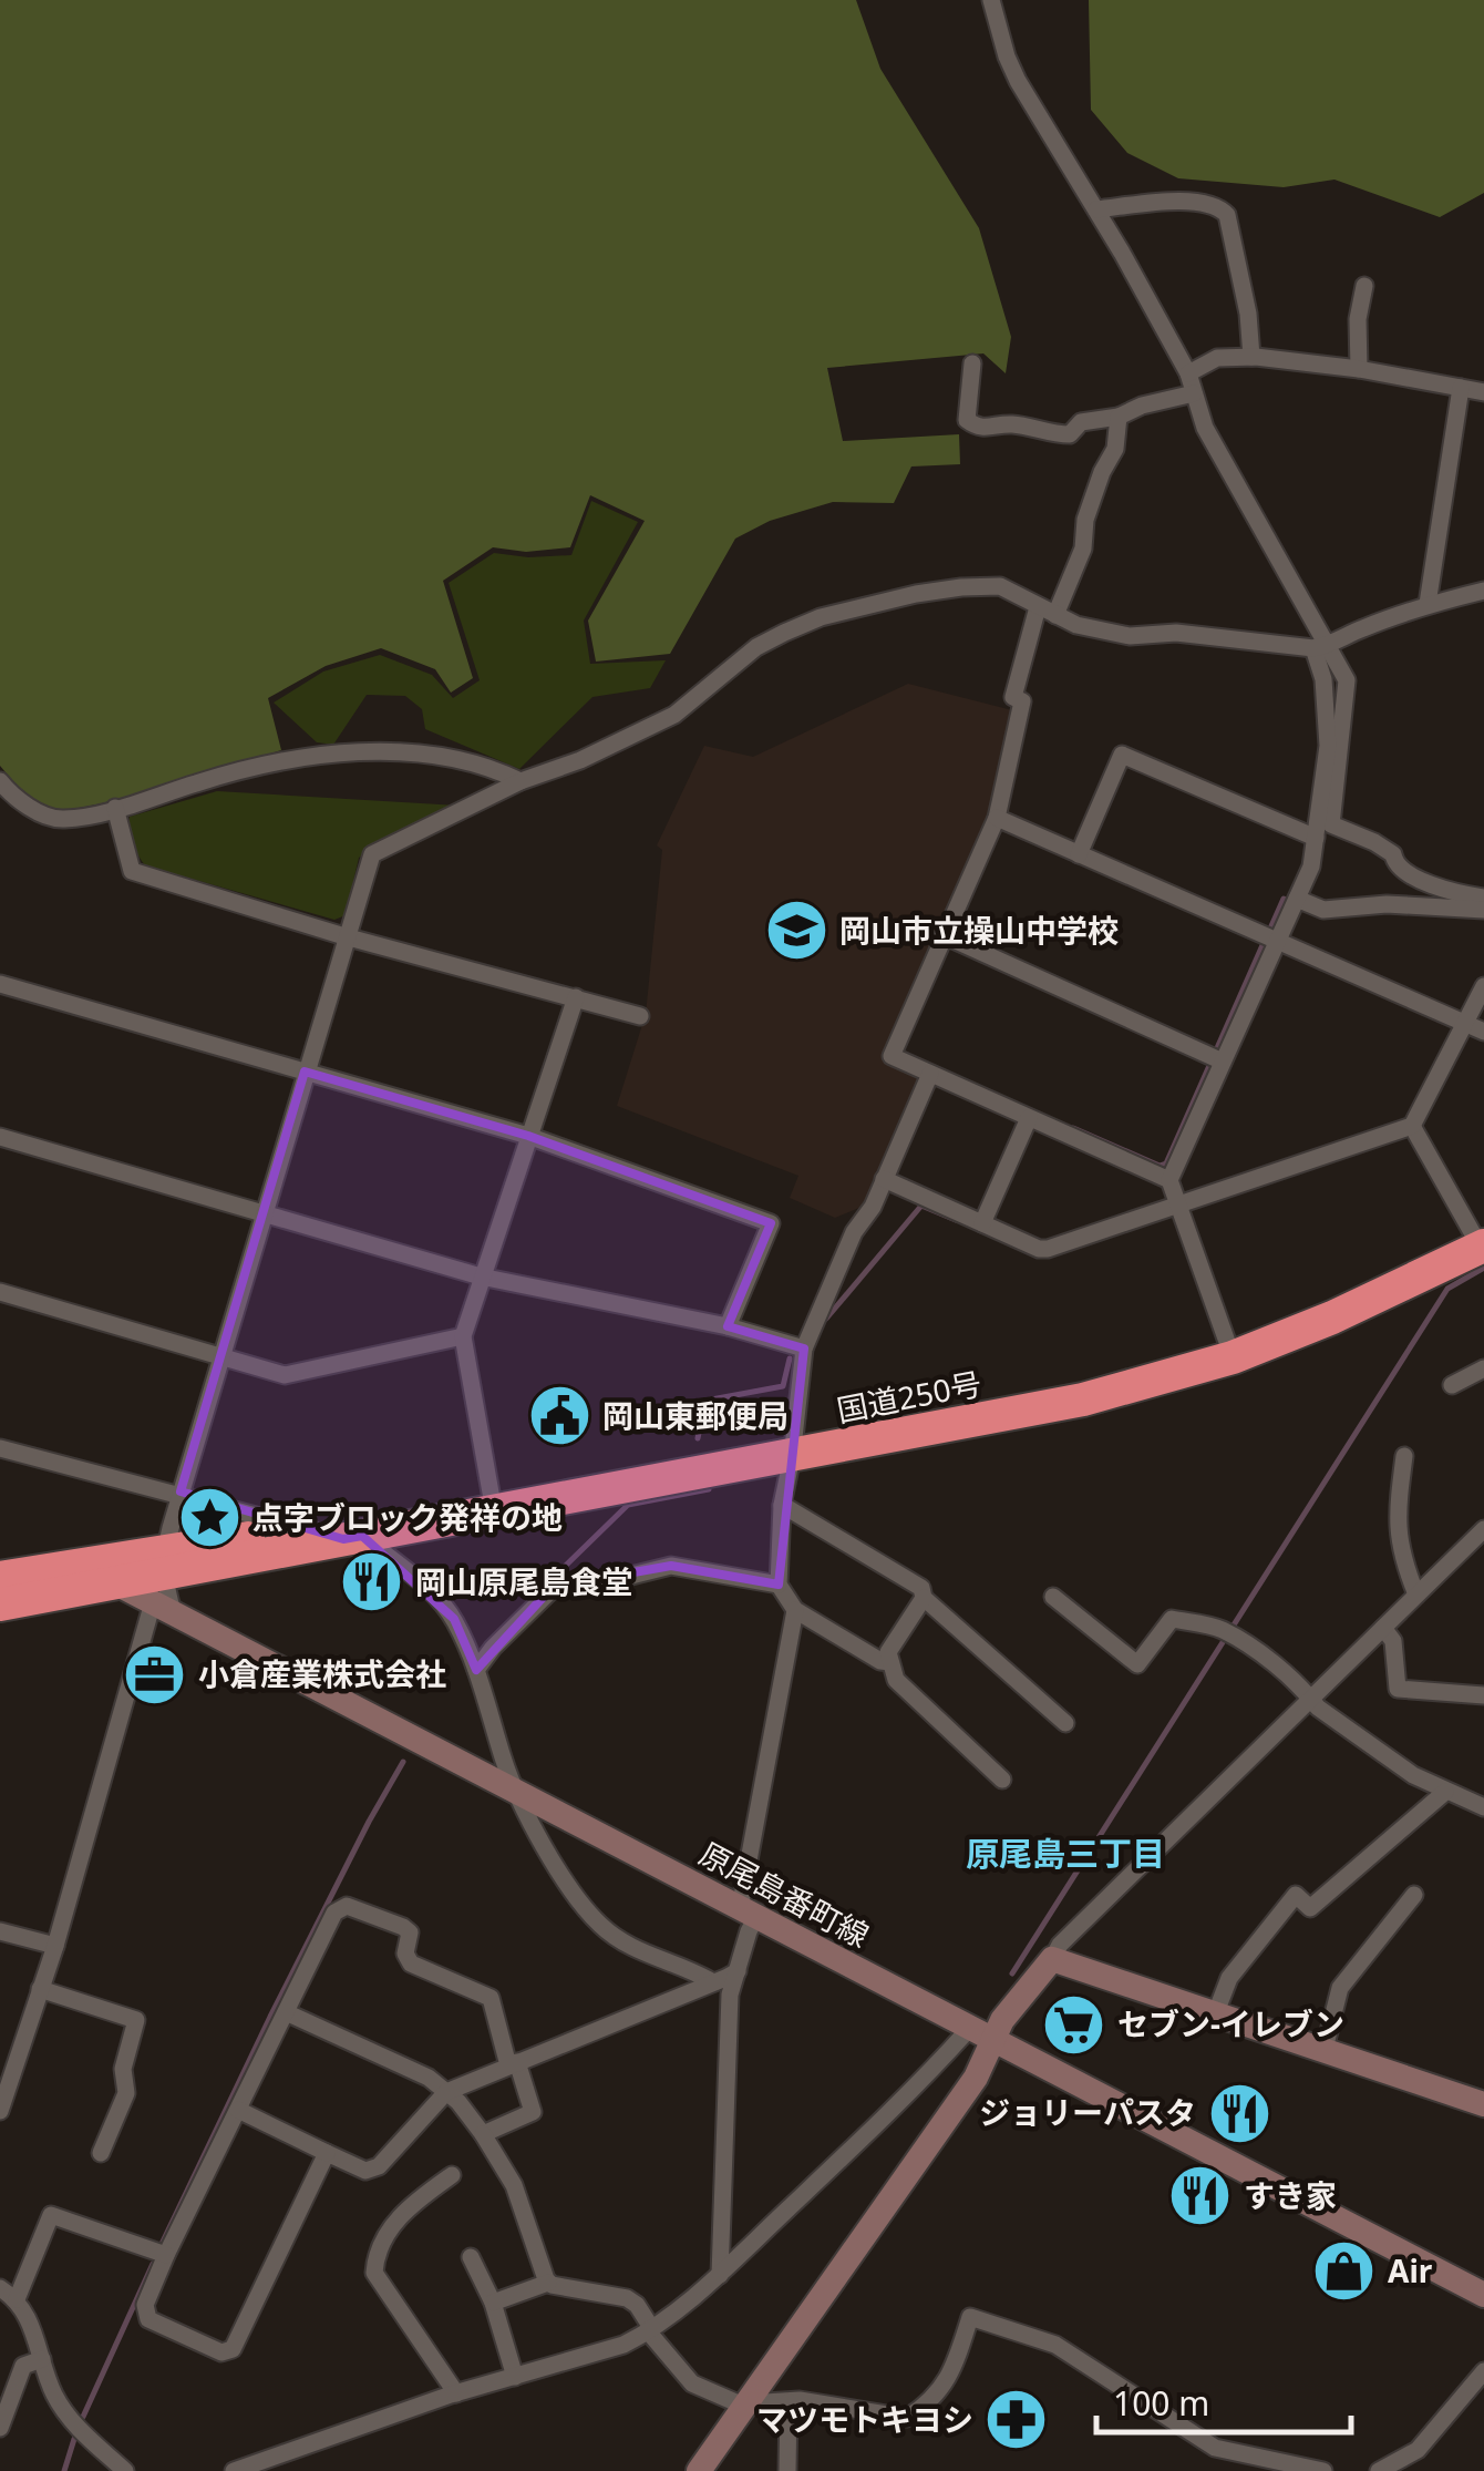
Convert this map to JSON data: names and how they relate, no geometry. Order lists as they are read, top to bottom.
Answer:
{
  "streets": {
    "highway": ["国道250号"],
    "main road": ["原尾島番町線"]
  },
  "crossings": [
    ["国道250号", "原尾島番町線"]
  ],
  "districts": ["原尾島三丁目"],
  "places": {
    "school or university": ["岡山市立操山中学校"],
    "public building": ["岡山東郵便局"],
    "place": ["点字ブロック発祥の地"],
    "restaurant": ["岡山原尾島食堂", "ジョリーパスタ", "すき家"],
    "office": ["小倉産業株式会社"],
    "supermarket": ["セブン-イレブン"],
    "shop": ["Air"],
    "pharmacy": ["マツモトキヨシ"]
  },
  "scale_bar": "100 m"
}
